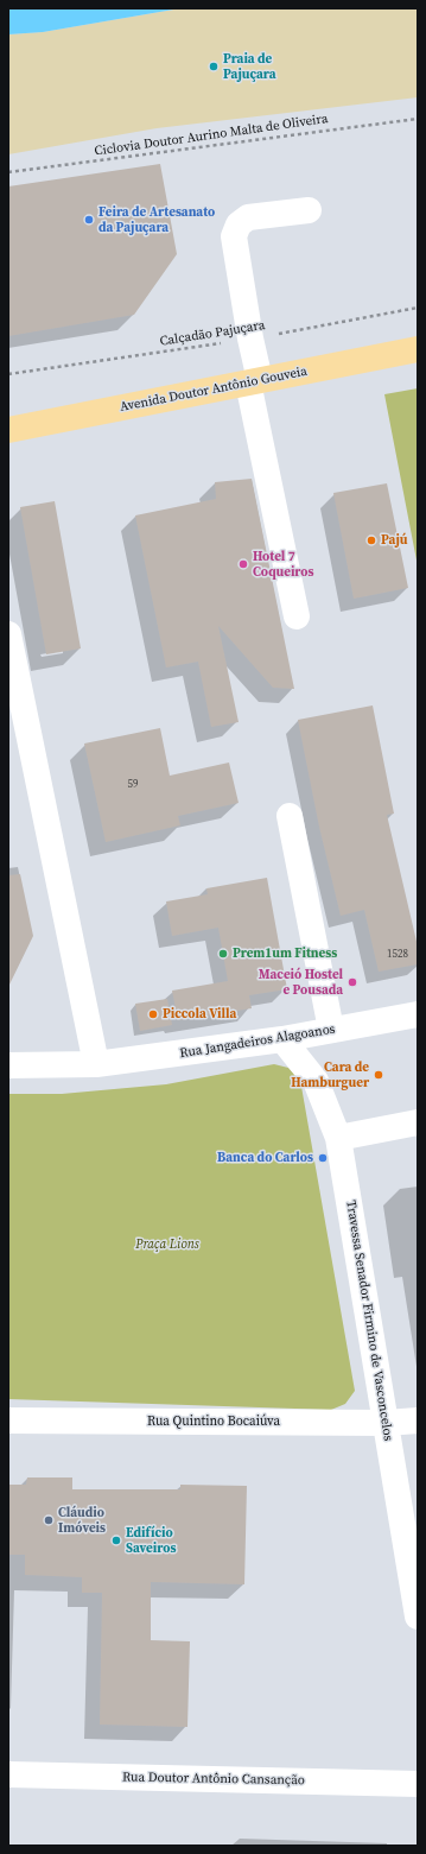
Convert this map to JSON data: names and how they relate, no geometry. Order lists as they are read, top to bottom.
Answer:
{
  "streets": {
    "main road": ["Avenida Doutor Antônio Gouveia"],
    "street": [
      "Rua Jangadeiros Alagoanos",
      "Travessa Senador Firmino de Vasconcelos",
      "Rua Quintino Bocaiúva",
      "Rua Doutor Antônio Cansanção"
    ],
    "path": ["Ciclovia Doutor Aurino Malta de Oliveira", "Calçadão Pajuçara"]
  },
  "crossings": [
    ["Rua Jangadeiros Alagoanos", "Travessa Senador Firmino de Vasconcelos"],
    ["Travessa Senador Firmino de Vasconcelos", "Rua Quintino Bocaiúva"]
  ],
  "parks": ["Praça Lions"],
  "places": [
    "Praia de Pajuçara",
    "Feira de Artesanato da Pajuçara",
    "Pajú",
    "Hotel 7 Coqueiros",
    "Prem1um Fitness",
    "Maceió Hostel e Pousada",
    "Piccola Villa",
    "Cara de Hamburguer",
    "Banca do Carlos",
    "Cláudio Imóveis",
    "Edifício Saveiros"
  ],
  "house_numbers": ["59", "1528"]
}
